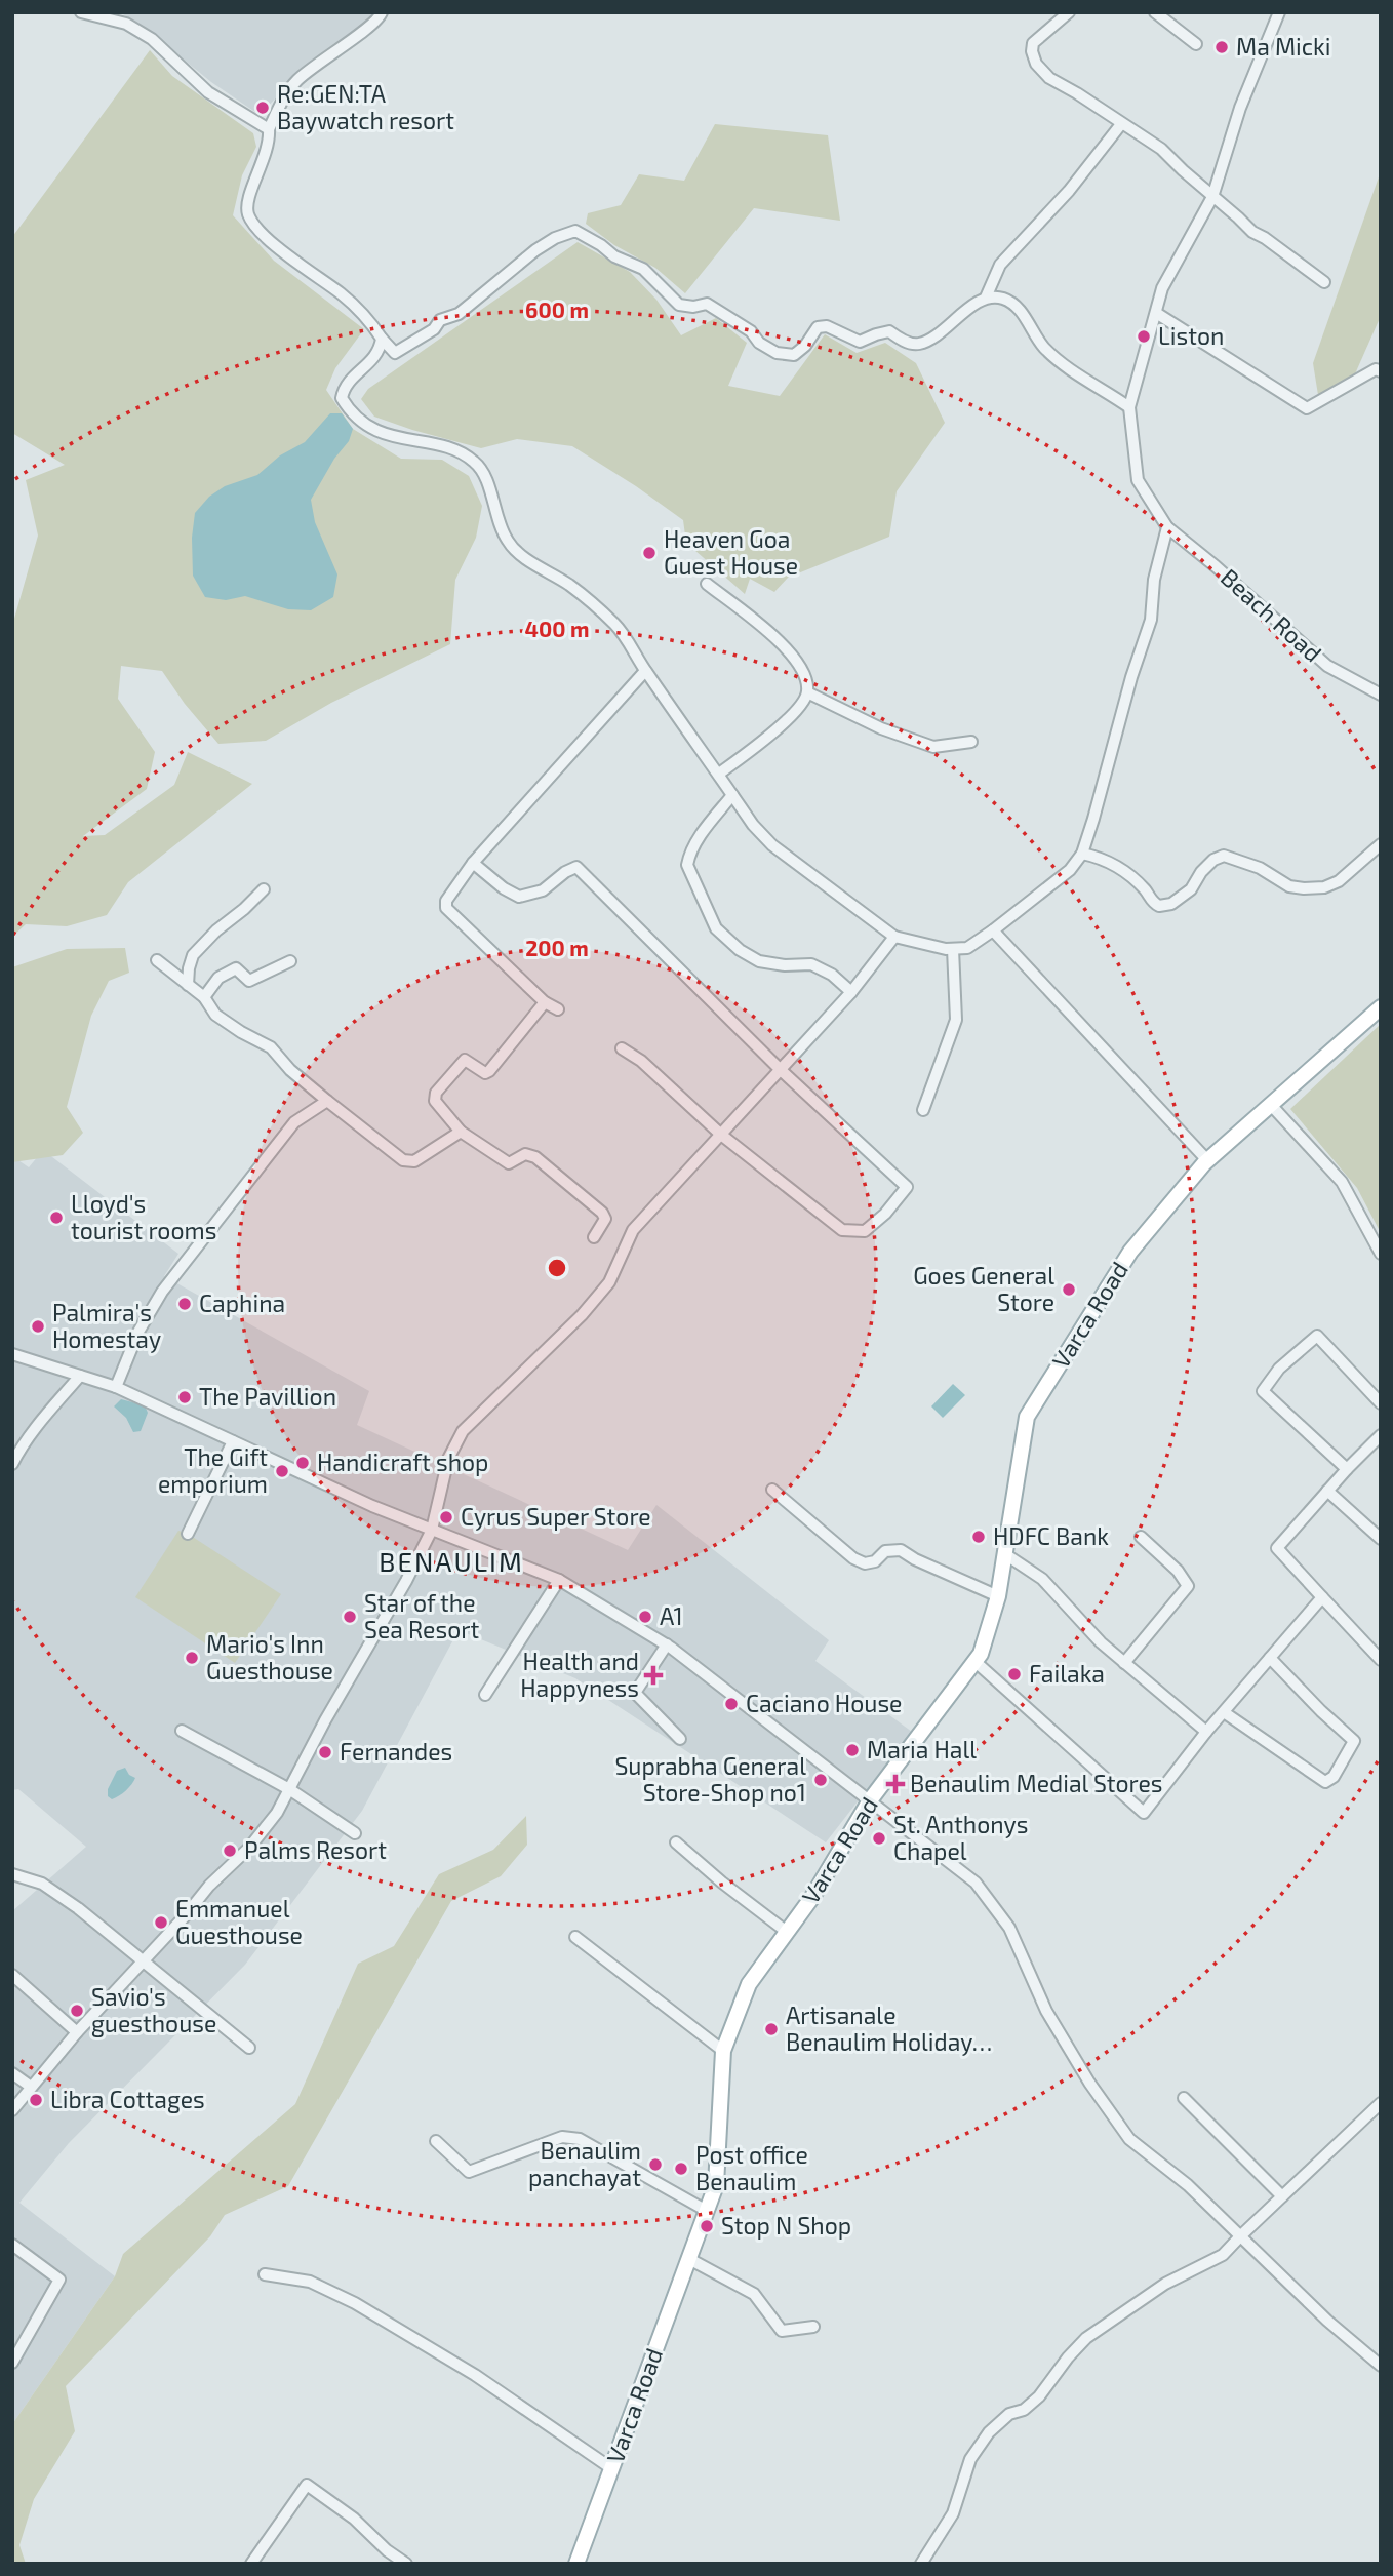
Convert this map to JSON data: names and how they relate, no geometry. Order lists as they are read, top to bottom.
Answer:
{
  "streets": {
    "main road": ["Varca Road"],
    "street": ["Beach Road"]
  },
  "districts": ["BENAULIM"],
  "places": {
    "other": [
      "Ma Micki",
      "Re:GEN:TA Baywatch resort",
      "Liston",
      "Heaven Goa Guest House",
      "Lloyd's tourist rooms",
      "Goes General Store",
      "Caphina",
      "Palmira's Homestay",
      "The Pavillion",
      "Handicraft shop",
      "The Gift emporium",
      "Cyrus Super Store",
      "HDFC Bank",
      "Star of the Sea Resort",
      "A1",
      "Mario's Inn Guesthouse",
      "Failaka",
      "Caciano House",
      "Maria Hall",
      "Fernandes",
      "Suprabha General Store-Shop no1",
      "St. Anthonys Chapel",
      "Palms Resort",
      "Emmanuel Guesthouse",
      "Savio's guesthouse",
      "Artisanale Benaulim Holiday…",
      "Libra Cottages",
      "Benaulim panchayat",
      "Post office Benaulim",
      "Stop N Shop"
    ],
    "health": ["Health and Happyness", "Benaulim Medial Stores"]
  },
  "rings": ["600 m", "400 m", "200 m"]
}
